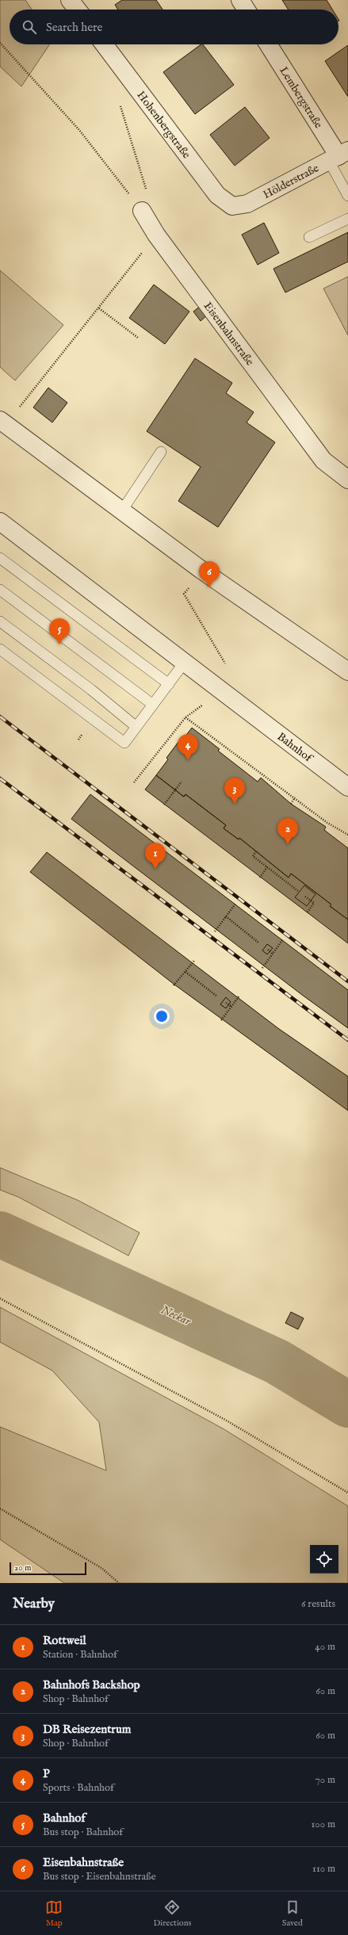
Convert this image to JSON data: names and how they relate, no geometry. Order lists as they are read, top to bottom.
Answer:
{
  "streets": {
    "street": [
      "Lembergstraße",
      "Hohenbergstraße",
      "Hölderstraße",
      "Eisenbahnstraße",
      "Bahnhof"
    ]
  },
  "crossings": [
    ["Lembergstraße", "Hölderstraße"],
    ["Hohenbergstraße", "Hölderstraße"]
  ],
  "water": ["Neckar"],
  "scale_bar": "20 m",
  "page": {
    "search": "Search here",
    "pins": [
      "6",
      "5",
      "4",
      "3",
      "2",
      "1"
    ],
    "scale": "20 m",
    "heading": ["Nearby", "6 results"],
    "list": [
      {
        "mark": "1",
        "name": "Rottweil",
        "note": "Station · Bahnhof",
        "value": "40 m"
      },
      {
        "mark": "2",
        "name": "Bahnhofs Backshop",
        "note": "Shop · Bahnhof",
        "value": "60 m"
      },
      {
        "mark": "3",
        "name": "DB Reisezentrum",
        "note": "Shop · Bahnhof",
        "value": "60 m"
      },
      {
        "mark": "4",
        "name": "P",
        "note": "Sports · Bahnhof",
        "value": "70 m"
      },
      {
        "mark": "5",
        "name": "Bahnhof",
        "note": "Bus stop · Bahnhof",
        "value": "100 m"
      },
      {
        "mark": "6",
        "name": "Eisenbahnstraße",
        "note": "Bus stop · Eisenbahnstraße",
        "value": "110 m"
      }
    ],
    "nav": ["Map", "Directions", "Saved"]
  }
}
